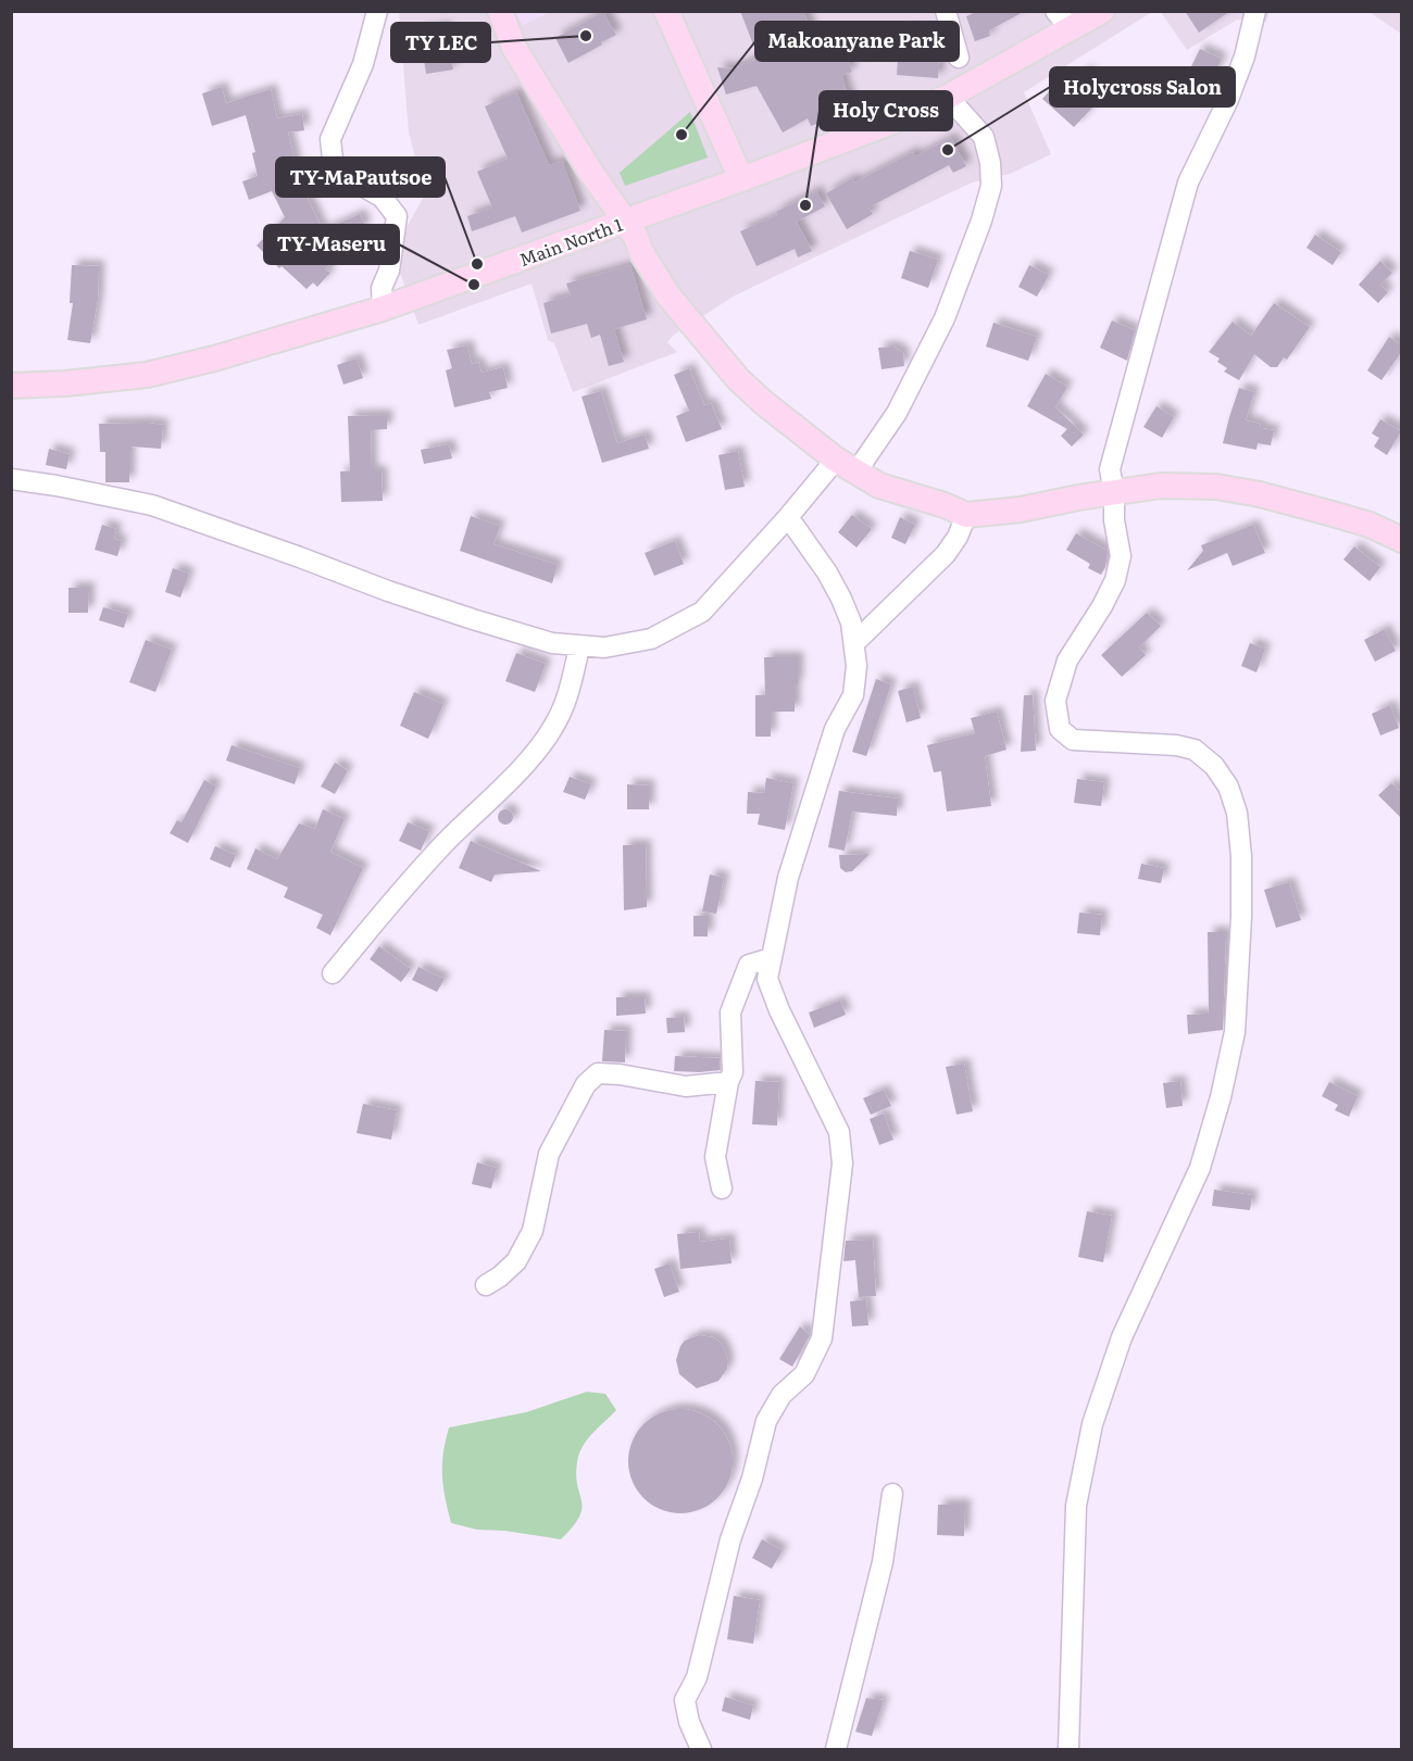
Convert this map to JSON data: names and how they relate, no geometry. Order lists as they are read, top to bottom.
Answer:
{
  "streets": {
    "main road": ["Main North 1"]
  },
  "places": [
    "TY LEC",
    "Makoanyane Park",
    "Holycross Salon",
    "Holy Cross",
    "TY-MaPautsoe",
    "TY-Maseru"
  ]
}
